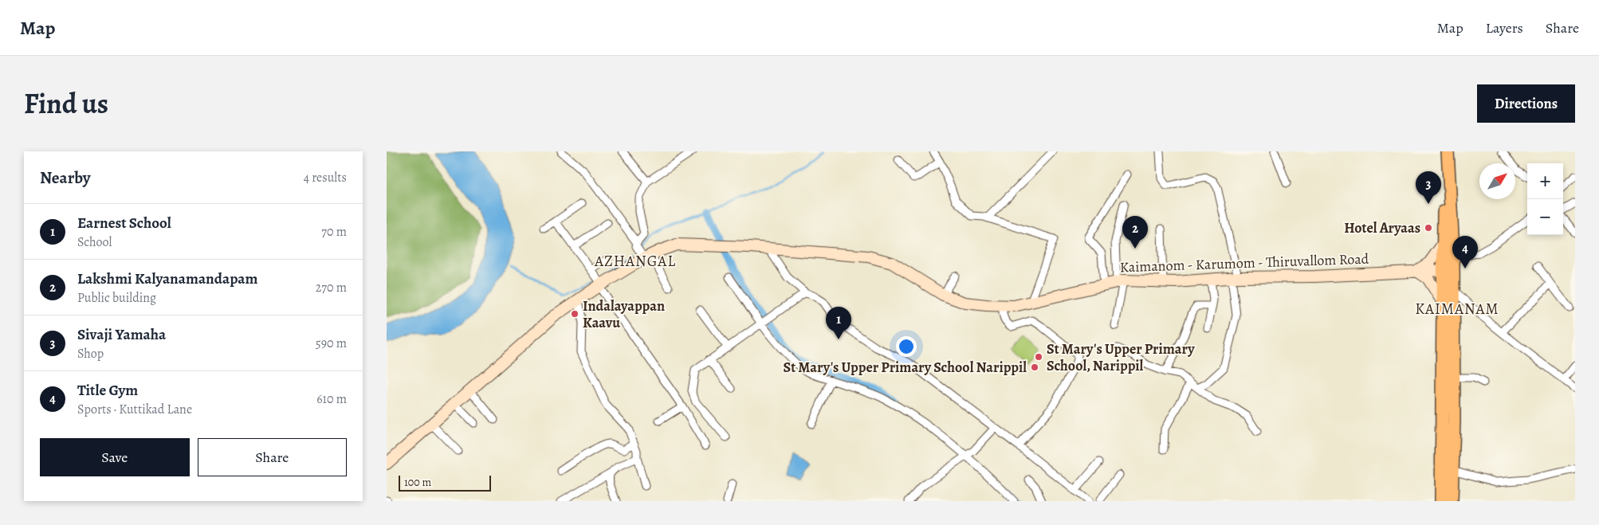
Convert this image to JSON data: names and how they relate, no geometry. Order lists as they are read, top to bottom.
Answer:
{
  "streets": {
    "main road": ["Kaimanom - Karumom - Thiruvallom Road"]
  },
  "districts": ["AZHANGAL", "KAIMANAM"],
  "places": [
    "Hotel Aryaas",
    "Indalayappan Kaavu",
    "St Mary's Upper Primary School, Narippil",
    "St Mary's Upper Primary School Narippil"
  ],
  "scale_bar": "100 m",
  "north": "top right",
  "page": {
    "header": "Map",
    "nav": ["Map", "Layers", "Share"],
    "title": "Find us",
    "buttons": [
      "Directions",
      ["Save", "Share"]
    ],
    "heading": ["Nearby", "4 results"],
    "map_buttons": ["+", "−"],
    "pins": [
      "3",
      "2",
      "4",
      "1"
    ],
    "list": [
      {
        "mark": "1",
        "name": "Earnest School",
        "note": "School",
        "value": "70 m"
      },
      {
        "mark": "2",
        "name": "Lakshmi Kalyanamandapam",
        "note": "Public building",
        "value": "270 m"
      },
      {
        "mark": "3",
        "name": "Sivaji Yamaha",
        "note": "Shop",
        "value": "590 m"
      },
      {
        "mark": "4",
        "name": "Title Gym",
        "note": "Sports · Kuttikad Lane",
        "value": "610 m"
      }
    ],
    "scale": "100 m"
  }
}
